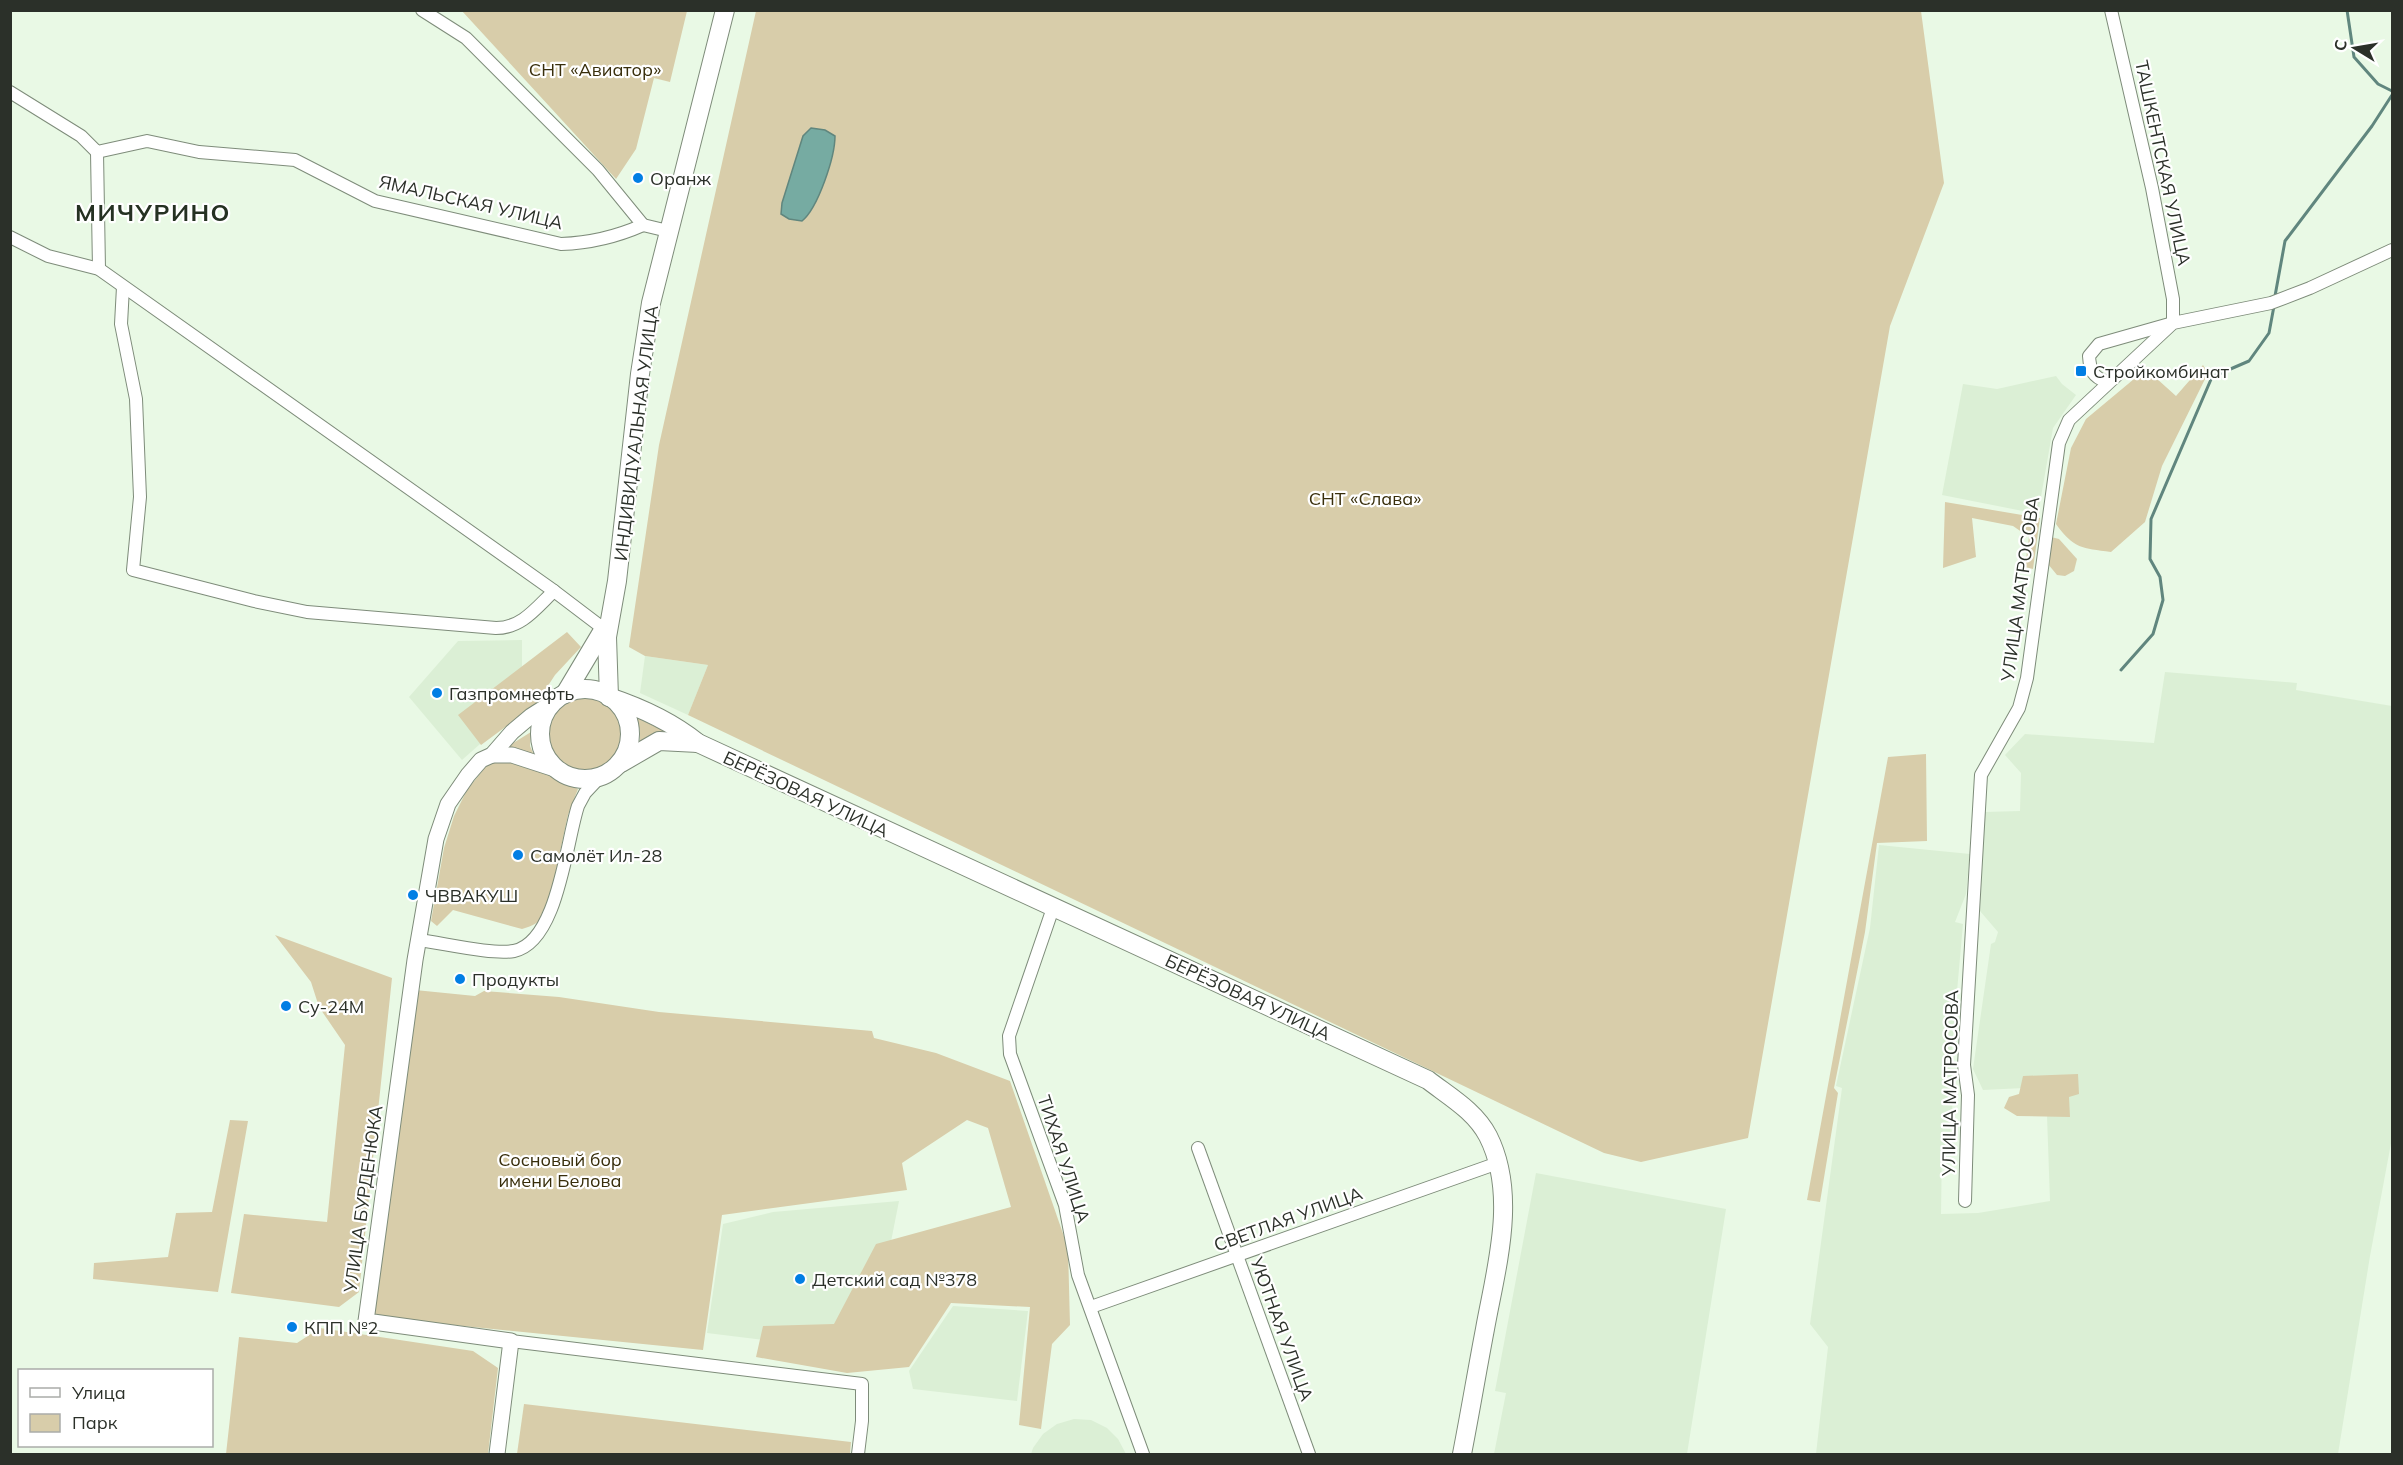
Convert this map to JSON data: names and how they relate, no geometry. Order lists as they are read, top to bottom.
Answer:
{
  "streets": {
    "main road": ["ИНДИВИДУАЛЬНАЯ УЛИЦА", "БЕРЁЗОВАЯ УЛИЦА"],
    "street": [
      "ТАШКЕНТСКАЯ УЛИЦА",
      "ЯМАЛЬСКАЯ УЛИЦА",
      "УЛИЦА МАТРОСОВА",
      "ТИХАЯ УЛИЦА",
      "УЛИЦА БУРДЕНЮКА",
      "СВЕТЛАЯ УЛИЦА",
      "УЮТНАЯ УЛИЦА"
    ]
  },
  "crossings": [
    ["ТАШКЕНТСКАЯ УЛИЦА", "УЛИЦА МАТРОСОВА"],
    ["ИНДИВИДУАЛЬНАЯ УЛИЦА", "БЕРЁЗОВАЯ УЛИЦА"],
    ["БЕРЁЗОВАЯ УЛИЦА", "ТИХАЯ УЛИЦА"],
    ["БЕРЁЗОВАЯ УЛИЦА", "СВЕТЛАЯ УЛИЦА"],
    ["ТИХАЯ УЛИЦА", "СВЕТЛАЯ УЛИЦА"],
    ["СВЕТЛАЯ УЛИЦА", "УЮТНАЯ УЛИЦА"]
  ],
  "districts": ["МИЧУРИНО"],
  "parks": ["СНТ «Авиатор»", "СНТ «Слава»", "Сосновый бор имени Белова"],
  "places": {
    "other": [
      "Оранж",
      "Газпромнефть",
      "Самолёт Ил-28",
      "ЧВВАКУШ",
      "Продукты",
      "Су-24М",
      "Детский сад №378",
      "КПП №2"
    ],
    "transit": ["Стройкомбинат"]
  },
  "legend": ["Улица", "Парк"],
  "north": "left"
}
